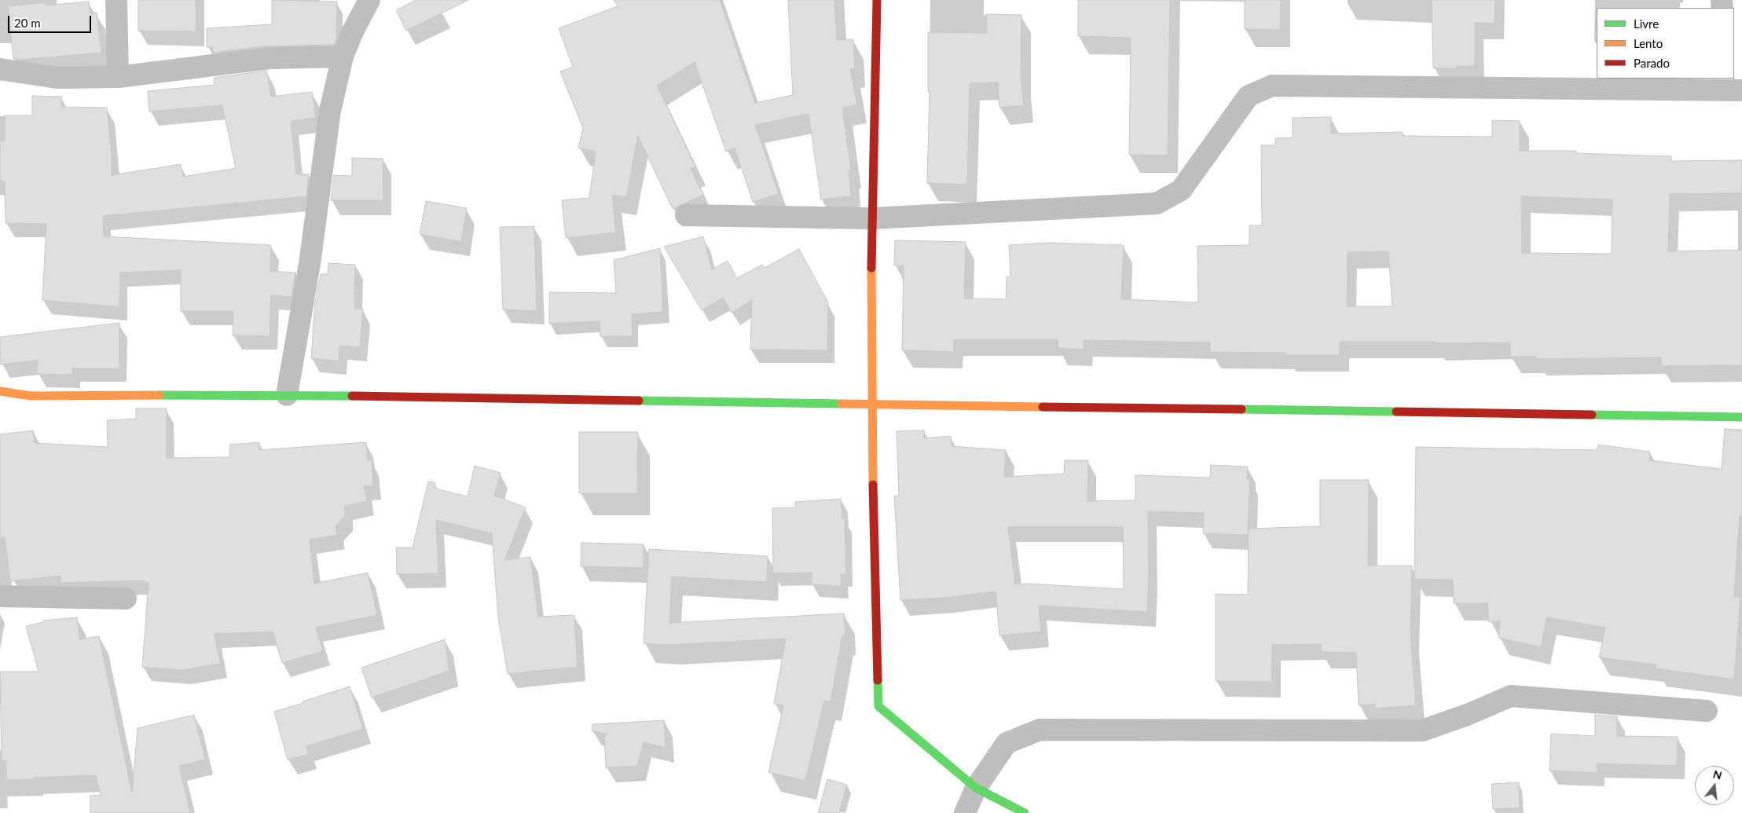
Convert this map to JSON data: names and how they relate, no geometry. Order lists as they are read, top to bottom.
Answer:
{
  "legend": ["Livre", "Lento", "Parado"],
  "scale_bar": "20 m",
  "north": "top"
}
